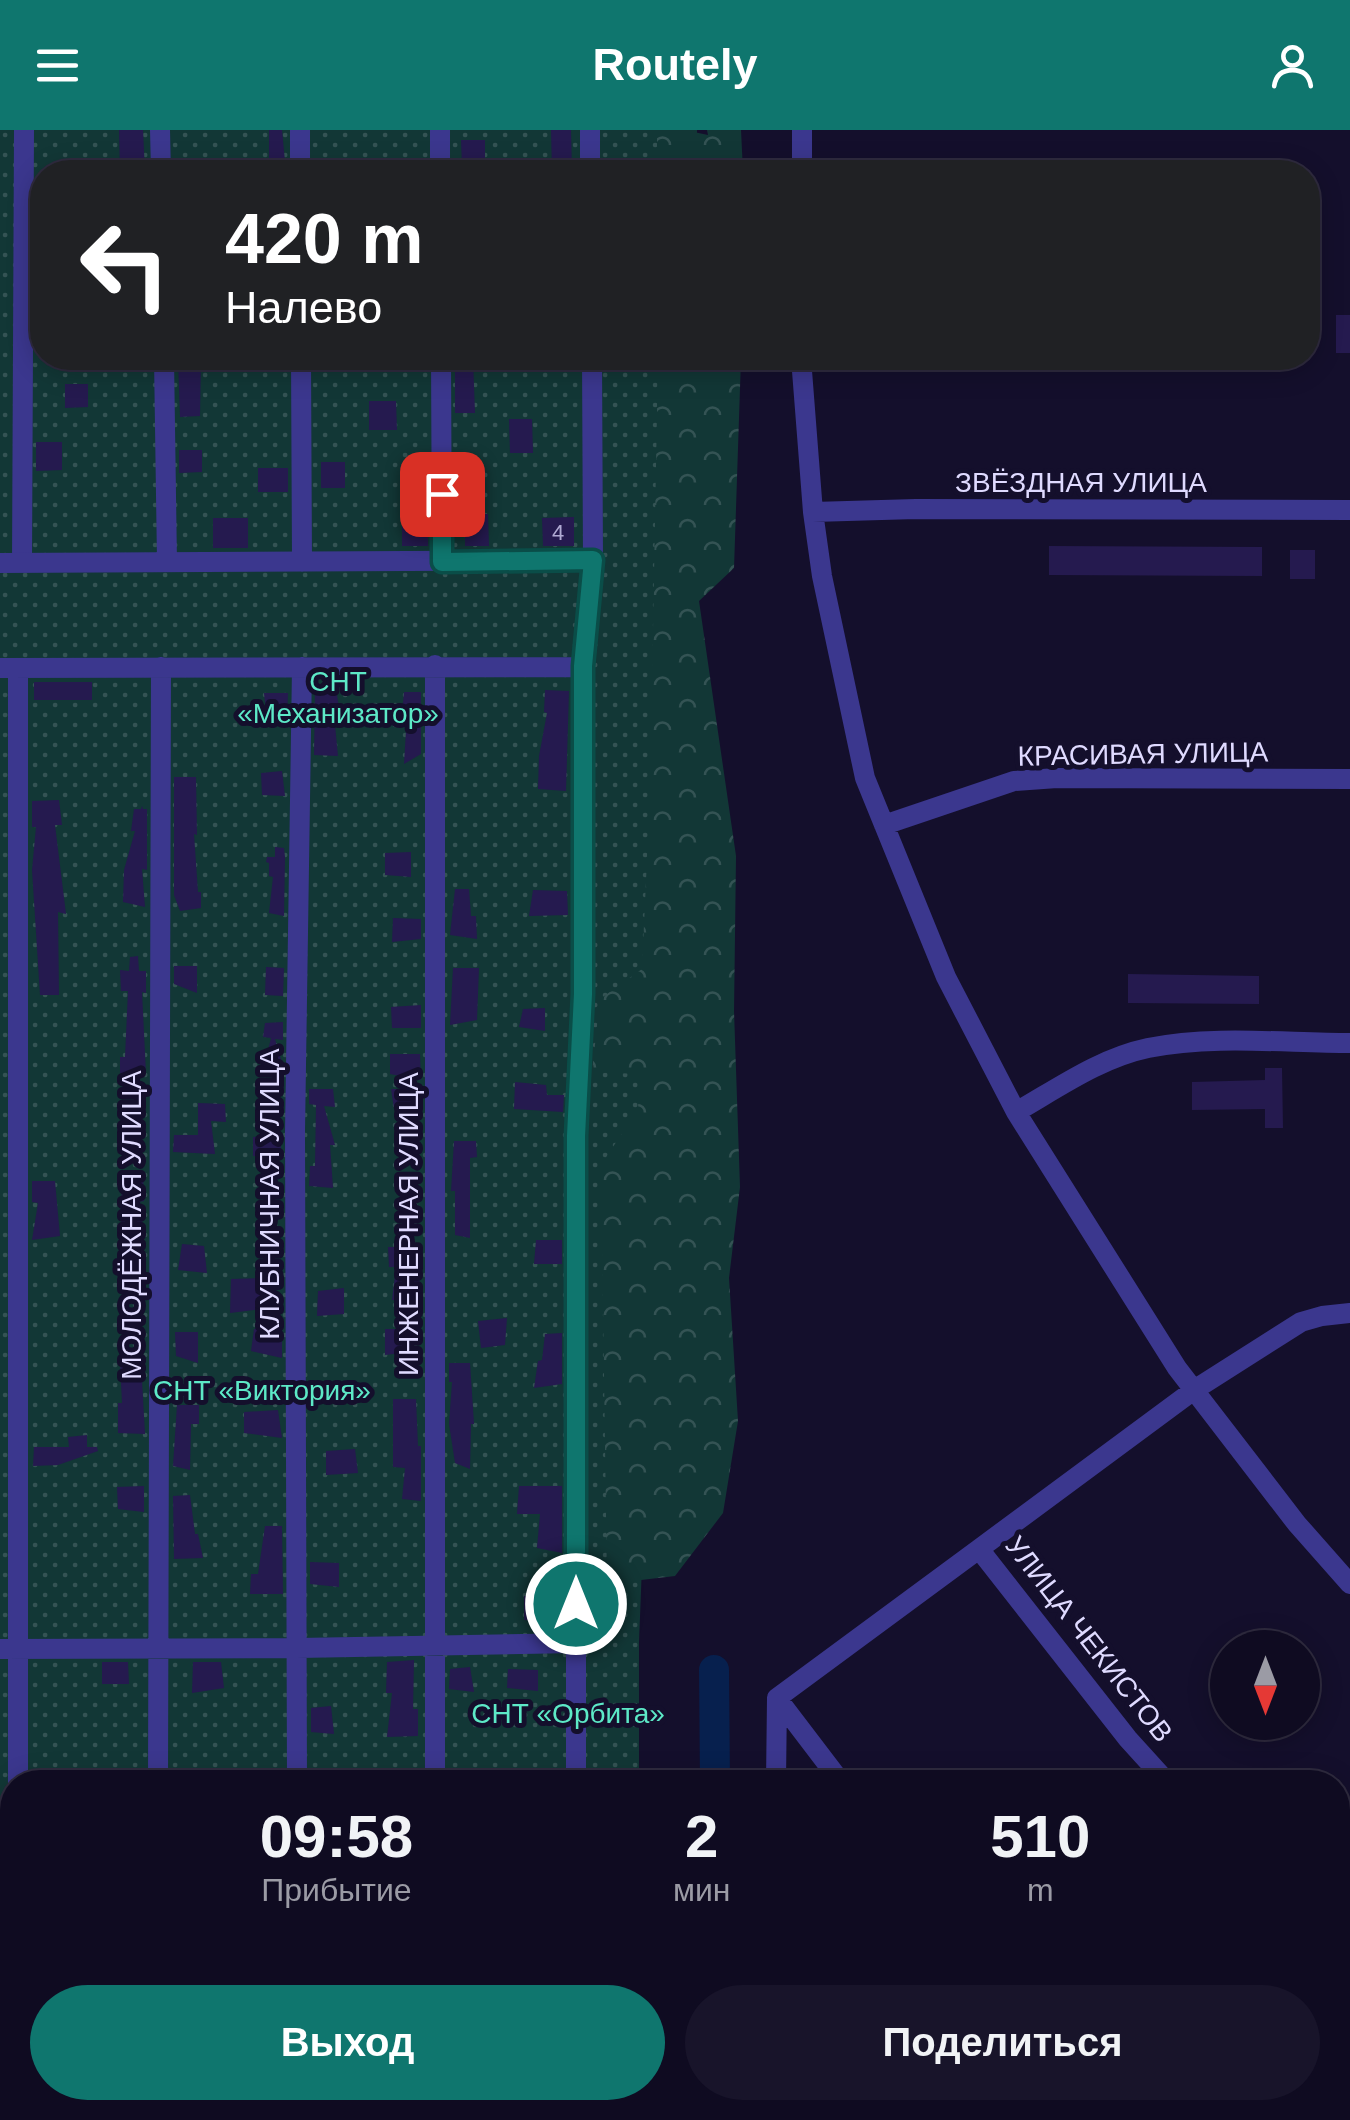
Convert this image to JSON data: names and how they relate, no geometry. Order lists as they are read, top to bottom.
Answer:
{
  "streets": {
    "street": [
      "ЗВЁЗДНАЯ УЛИЦА",
      "КРАСИВАЯ УЛИЦА",
      "КЛУБНИЧНАЯ УЛИЦА",
      "ИНЖЕНЕРНАЯ УЛИЦА",
      "МОЛОДЁЖНАЯ УЛИЦА",
      "УЛИЦА ЧЕКИСТОВ"
    ]
  },
  "parks": ["СНТ «Механизатор»", "СНТ «Виктория»", "СНТ «Орбита»"],
  "house_numbers": ["4"],
  "north": "bottom",
  "page": {
    "header": "Routely",
    "turn": ["420 m", "Налево"],
    "eta": [
      "09:58",
      "Прибытие",
      "2",
      "мин",
      "510",
      "m"
    ],
    "buttons": ["Выход", "Поделиться"]
  }
}
